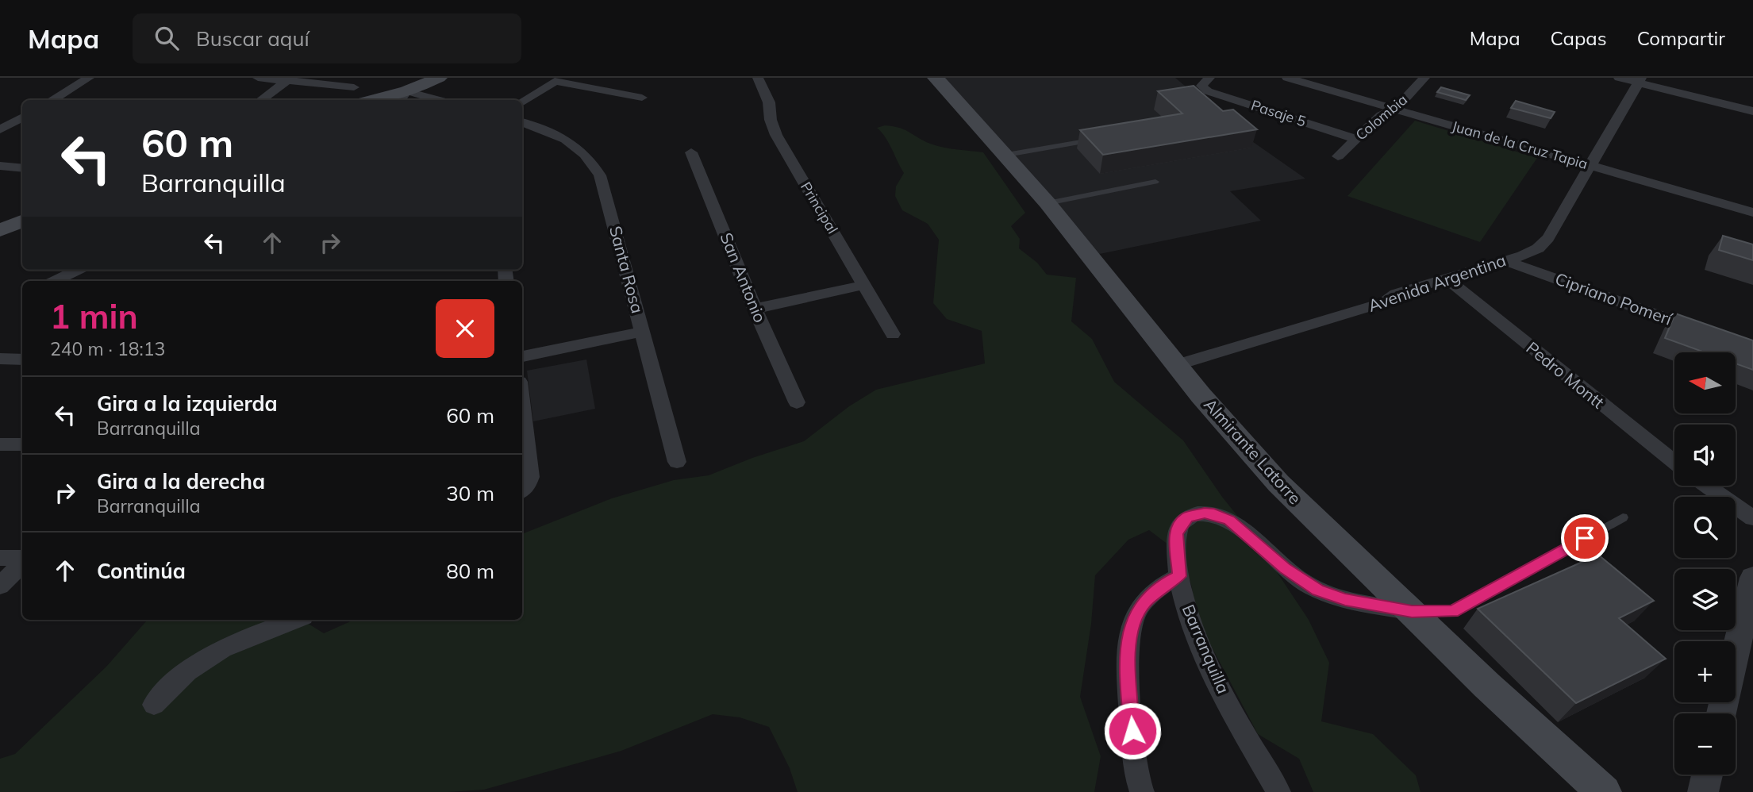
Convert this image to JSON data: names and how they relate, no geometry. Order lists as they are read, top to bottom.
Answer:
{
  "streets": {
    "main road": ["Almirante Latorre"],
    "street": [
      "Pasaje 5",
      "Colombia",
      "Juan de la Cruz Tapia",
      "Principal",
      "Santa Rosa",
      "San Antonio",
      "Avenida Argentina",
      "Cipriano Pomerí",
      "Pedro Montt",
      "Barranquilla"
    ]
  },
  "crossings": [
    ["Pasaje 5", "Colombia"],
    ["Colombia", "Juan de la Cruz Tapia"],
    ["Juan de la Cruz Tapia", "Avenida Argentina"],
    ["Avenida Argentina", "Cipriano Pomerí"],
    ["Avenida Argentina", "Pedro Montt"],
    ["Avenida Argentina", "Almirante Latorre"],
    ["Almirante Latorre", "Barranquilla"]
  ],
  "north": "left",
  "page": {
    "header": "Mapa",
    "search": "Buscar aquí",
    "nav": ["Mapa", "Capas", "Compartir"],
    "turn": ["60 m", "Barranquilla"],
    "heading": ["1 min", "240 m · 18:13"],
    "map_buttons": ["+", "−"],
    "list": [
      {
        "name": "Gira a la izquierda",
        "note": "Barranquilla",
        "value": "60 m"
      },
      {
        "name": "Gira a la derecha",
        "note": "Barranquilla",
        "value": "30 m"
      },
      {
        "name": "Continúa",
        "value": "80 m"
      }
    ]
  }
}
